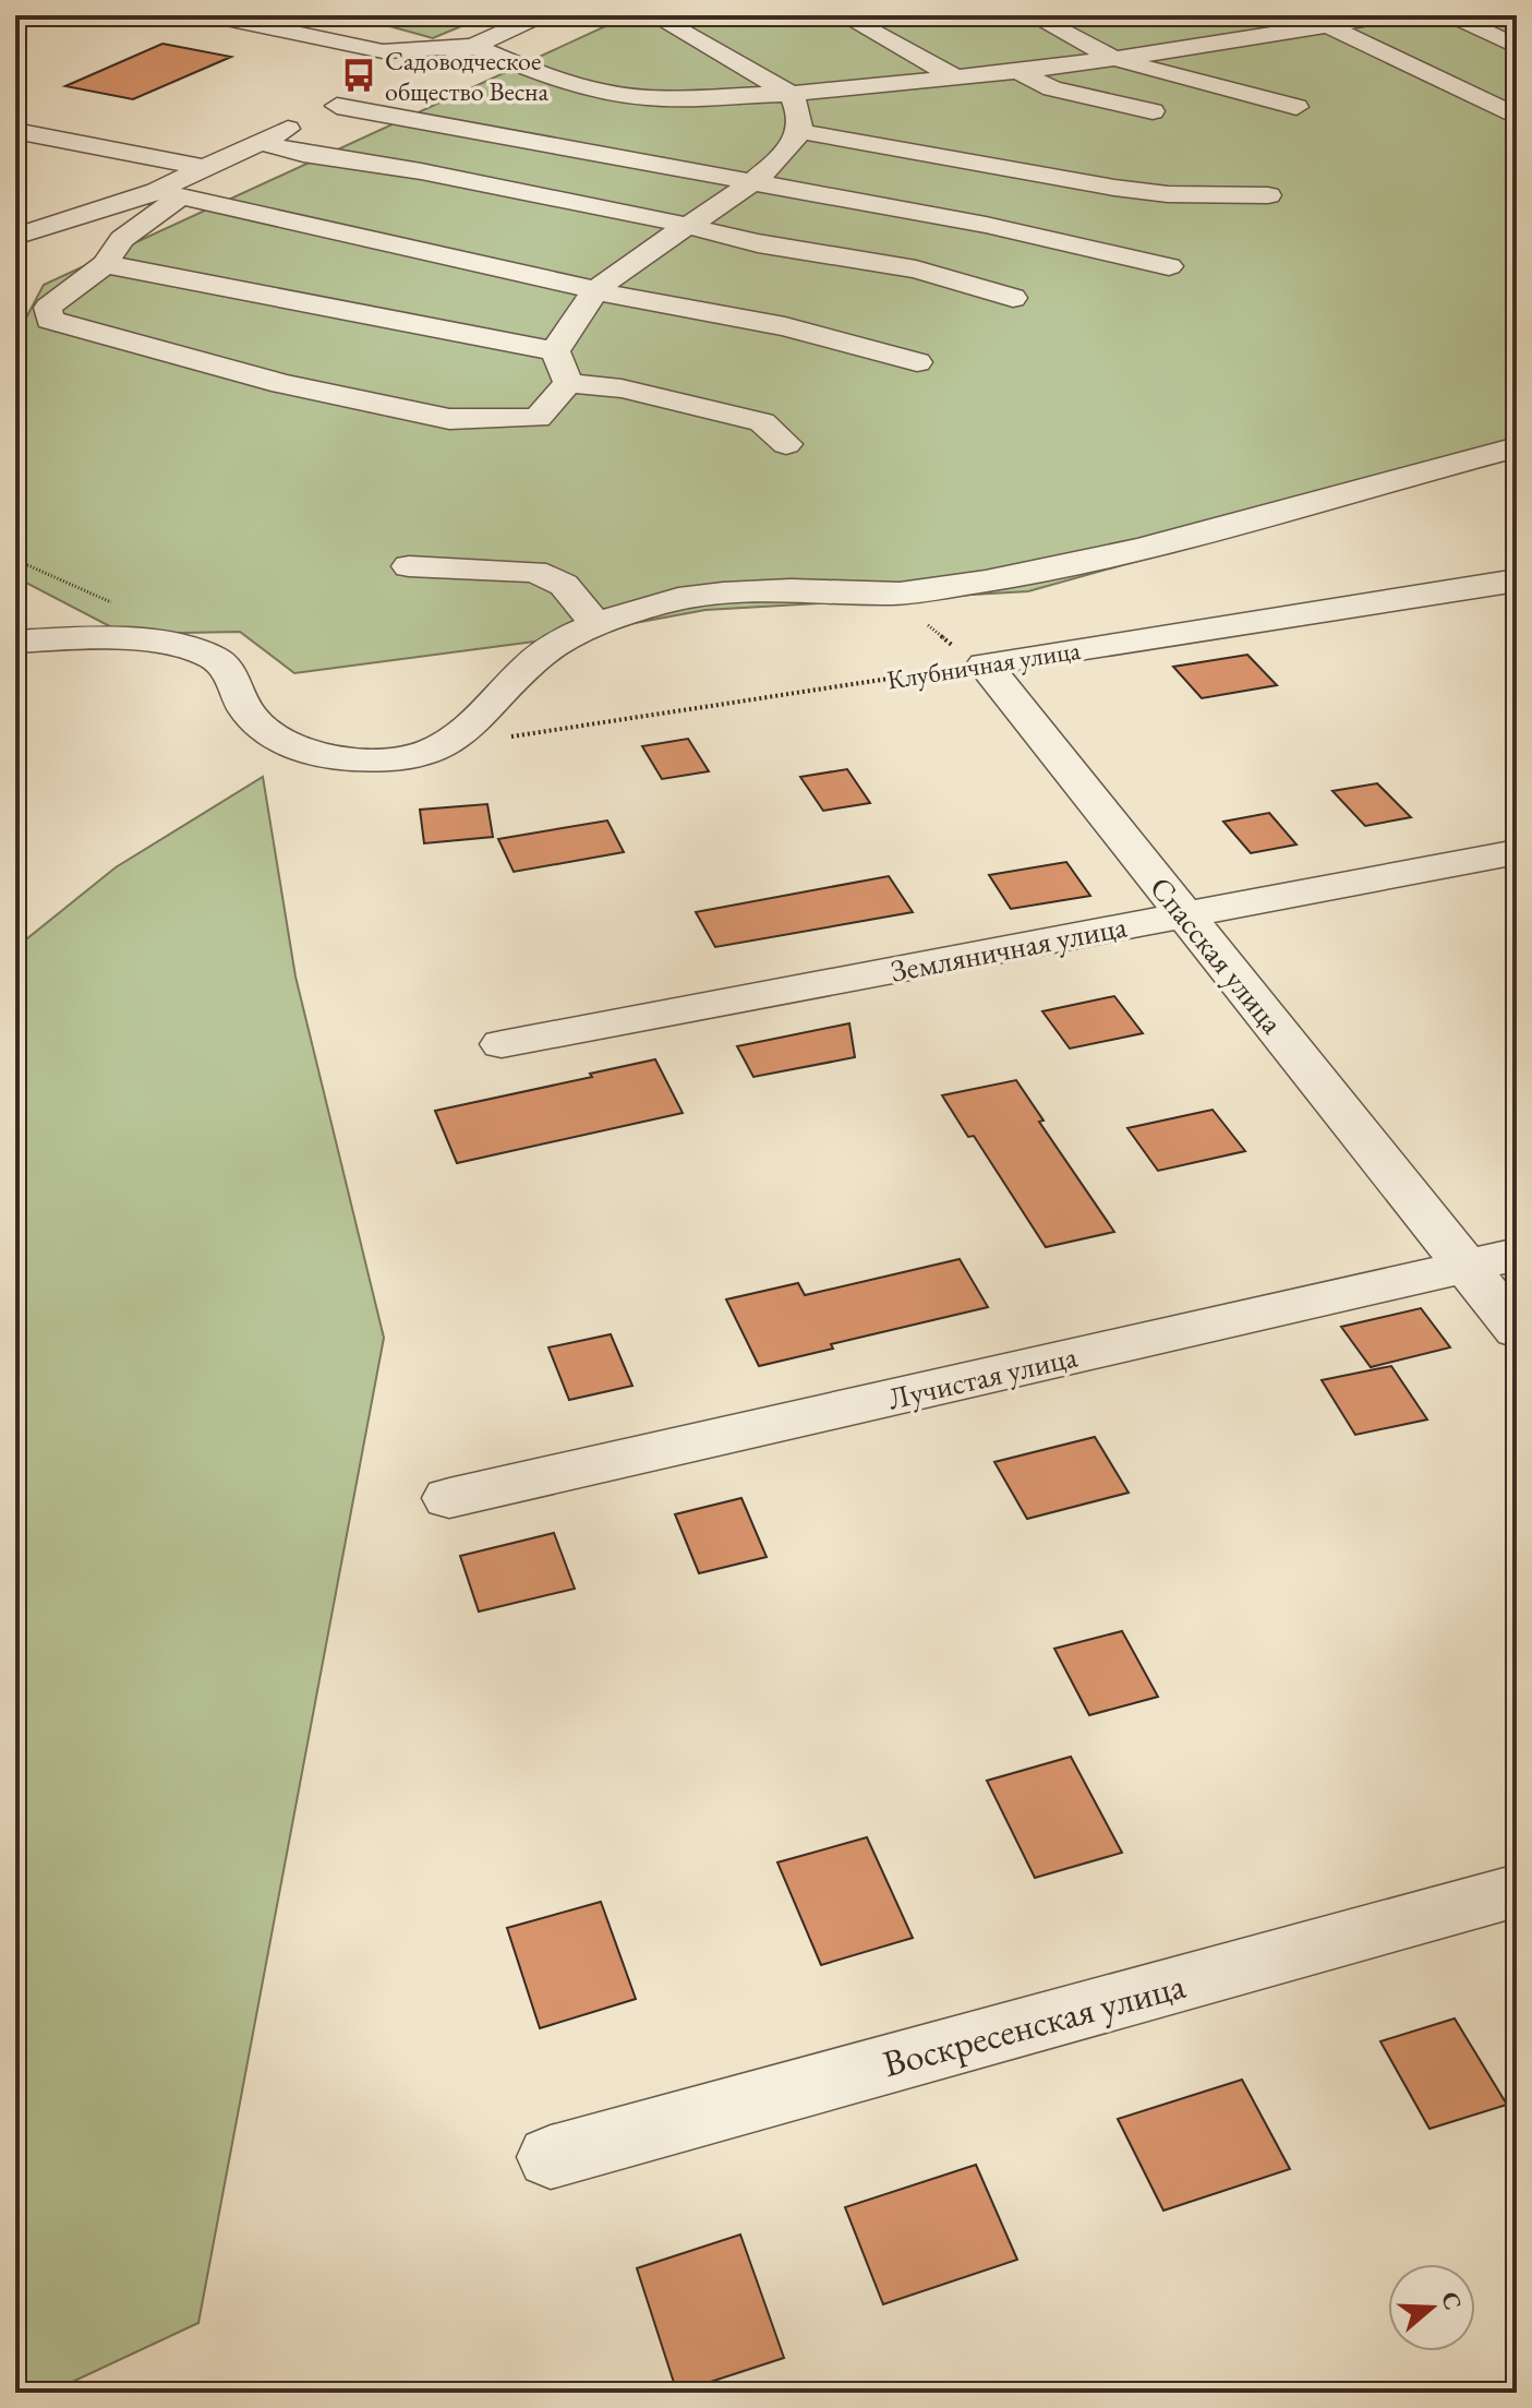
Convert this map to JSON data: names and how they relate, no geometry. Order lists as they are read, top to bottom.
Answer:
{
  "streets": {
    "street": [
      "Клубничная улица",
      "Земляничная улица",
      "Спасская улица",
      "Лучистая улица",
      "Воскресенская улица"
    ]
  },
  "crossings": [
    ["Клубничная улица", "Спасская улица"],
    ["Земляничная улица", "Спасская улица"],
    ["Спасская улица", "Лучистая улица"]
  ],
  "places": {
    "bus stop": ["Садоводческое общество Весна"]
  },
  "north": "right"
}
